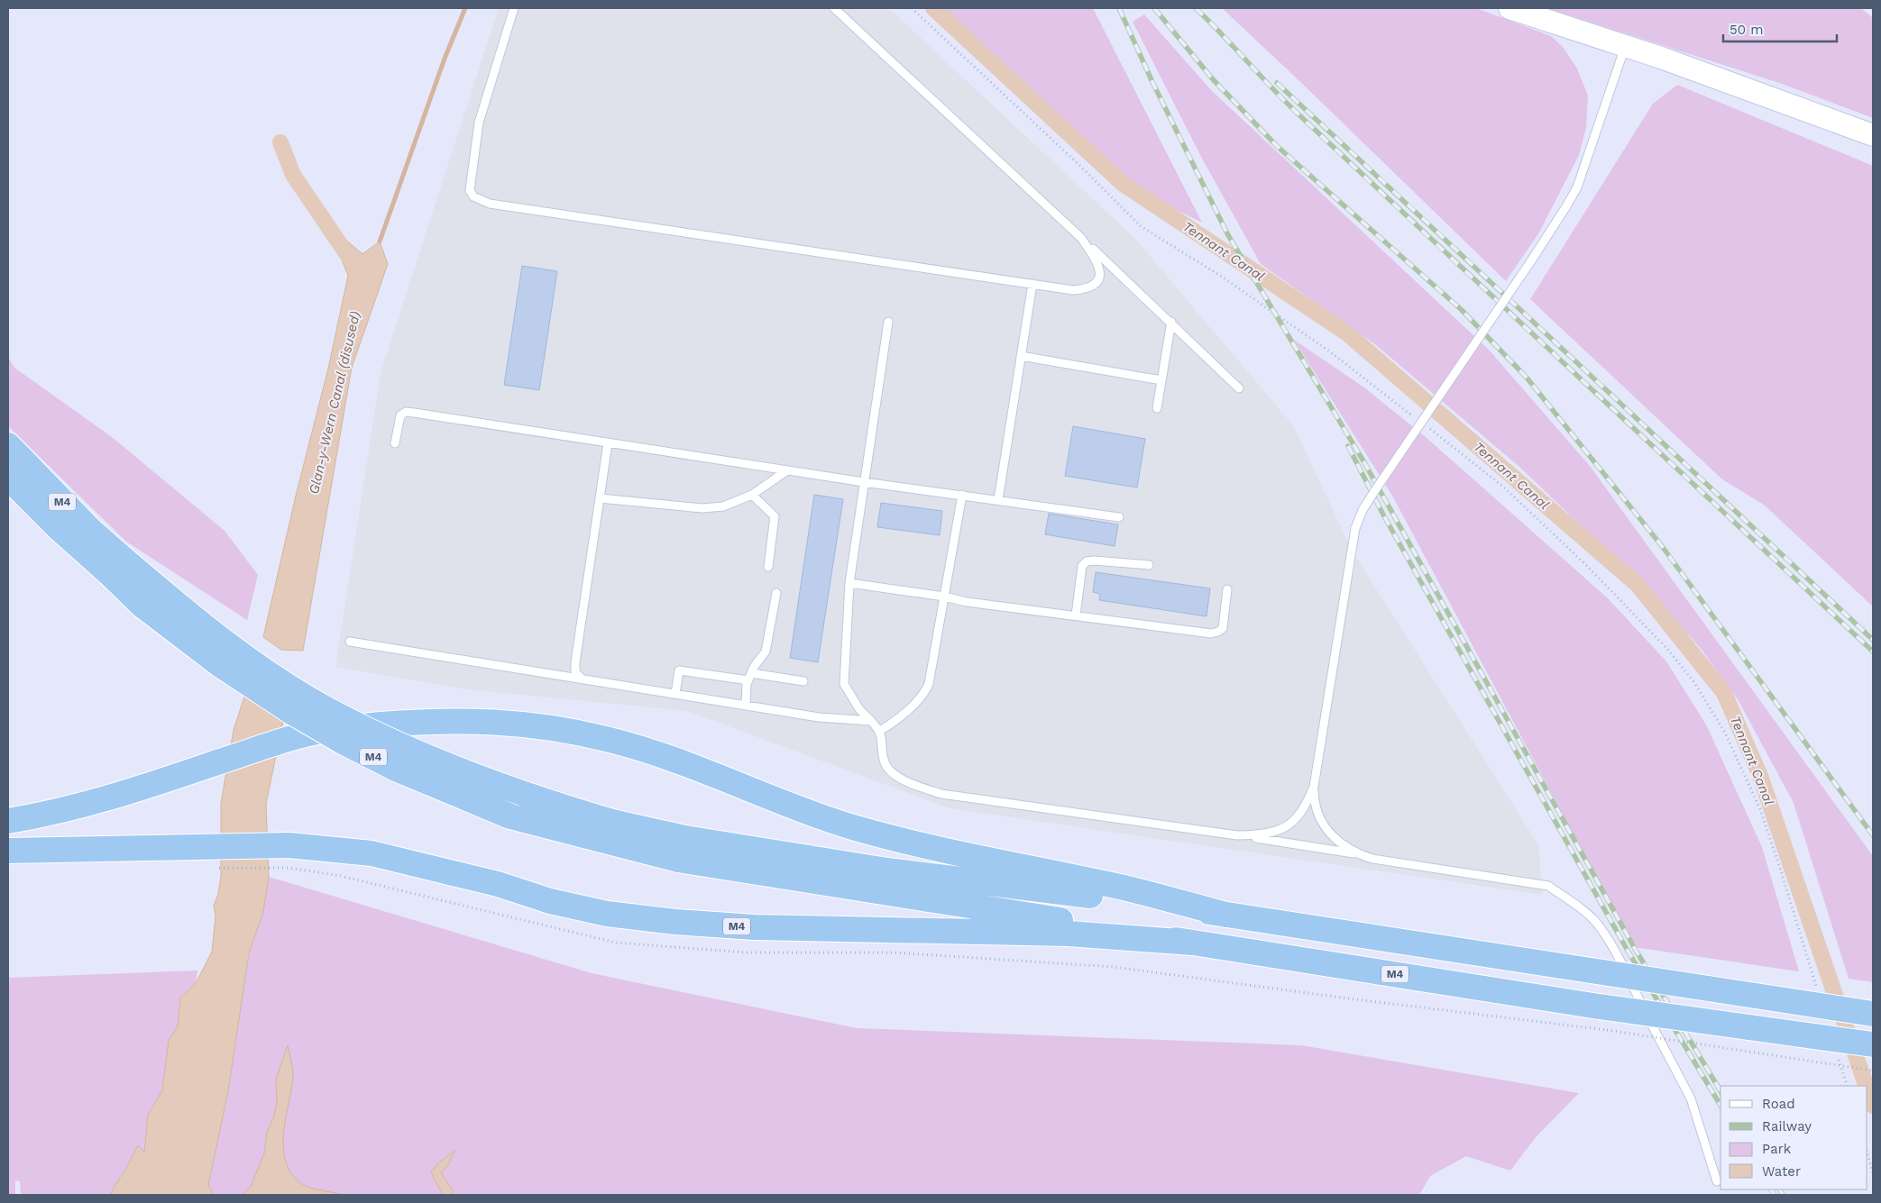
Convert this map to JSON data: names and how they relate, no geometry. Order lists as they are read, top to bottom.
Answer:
{
  "streets": {
    "highway": ["M4"]
  },
  "water": ["Tennant Canal", "Glan-y-Wern Canal (disused)"],
  "legend": [
    "Road",
    "Railway",
    "Park",
    "Water"
  ],
  "scale_bar": "50 m"
}
